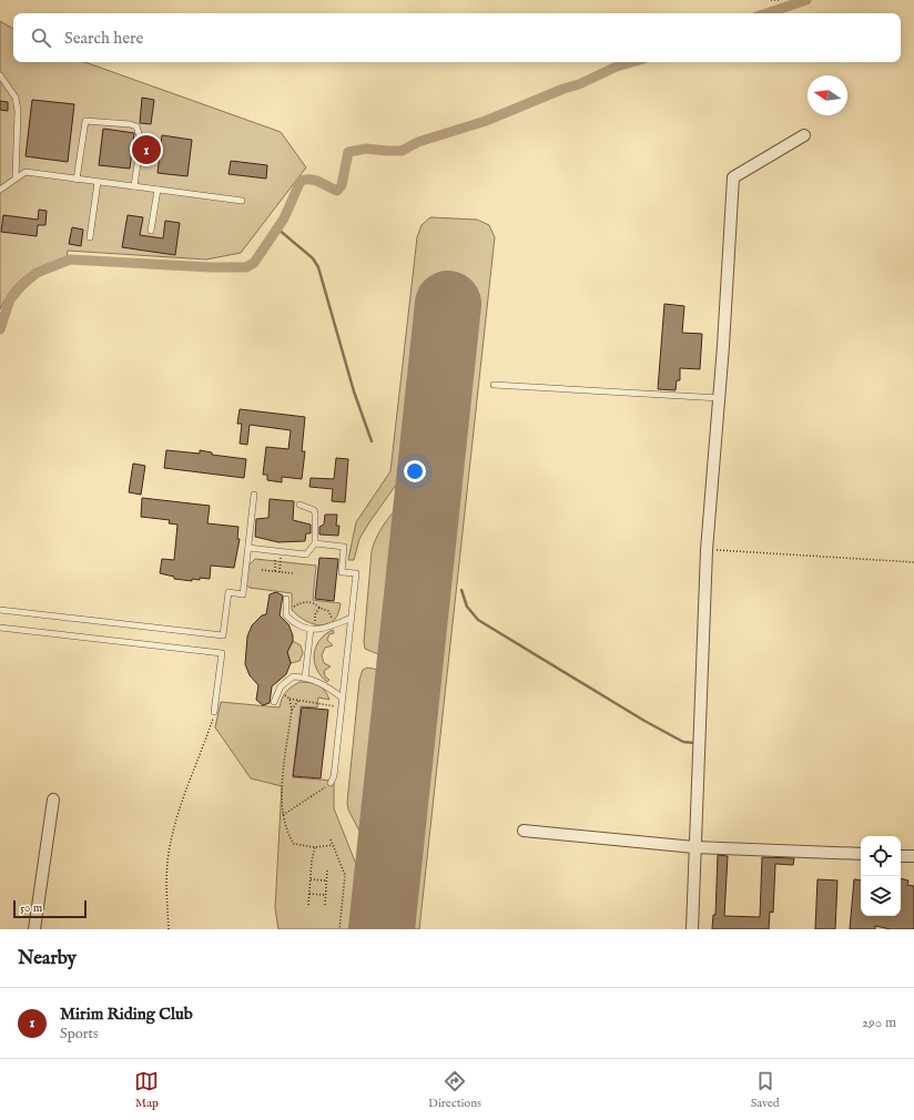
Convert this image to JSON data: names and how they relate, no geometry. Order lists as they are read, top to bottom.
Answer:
{
  "scale_bar": "50 m",
  "north": "left",
  "page": {
    "search": "Search here",
    "pins": "1",
    "scale": "50 m",
    "heading": "Nearby",
    "list": [
      {
        "mark": "1",
        "name": "Mirim Riding Club",
        "note": "Sports",
        "value": "290 m"
      }
    ],
    "nav": ["Map", "Directions", "Saved"]
  }
}
